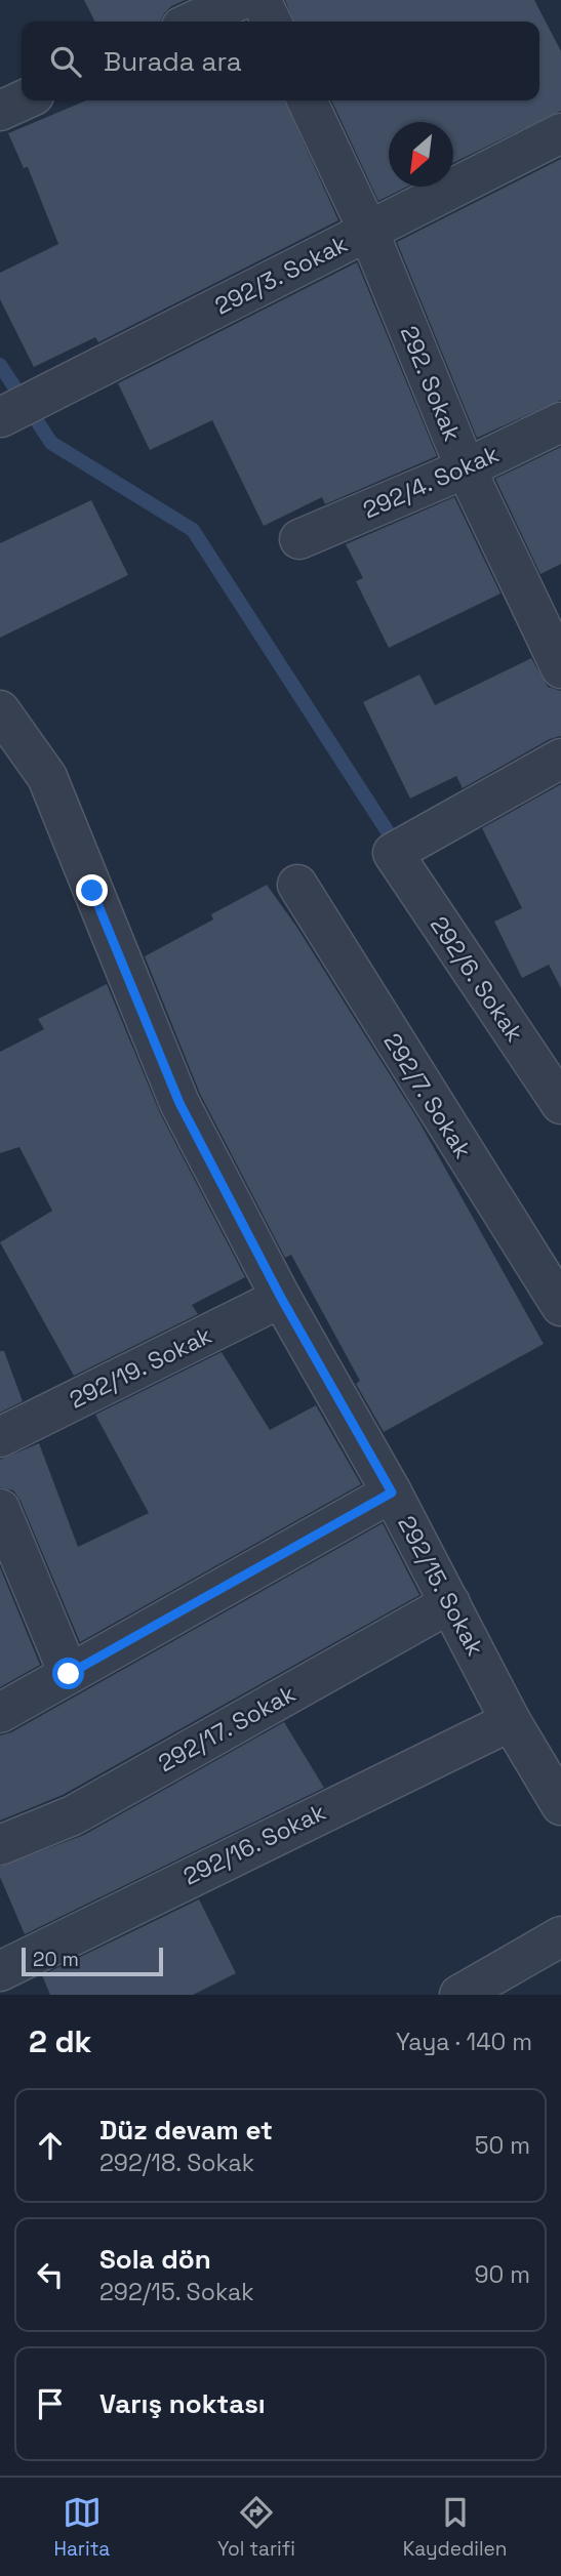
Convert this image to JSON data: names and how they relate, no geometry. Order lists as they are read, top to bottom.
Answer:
{
  "streets": {
    "street": [
      "292/3. Sokak",
      "292. Sokak",
      "292/4. Sokak",
      "292/6. Sokak",
      "292/7. Sokak",
      "292/19. Sokak",
      "292/15. Sokak",
      "292/17. Sokak",
      "292/16. Sokak"
    ]
  },
  "crossings": [
    ["292/3. Sokak", "292. Sokak"],
    ["292. Sokak", "292/4. Sokak"],
    ["292/19. Sokak", "292/15. Sokak"],
    ["292/15. Sokak", "292/17. Sokak"],
    ["292/15. Sokak", "292/16. Sokak"]
  ],
  "scale_bar": "20 m",
  "north": "bottom left",
  "page": {
    "search": "Burada ara",
    "scale": "20 m",
    "heading": ["2 dk", "Yaya · 140 m"],
    "list": [
      ["Düz devam et", "292/18. Sokak", "50 m"],
      ["Sola dön", "292/15. Sokak", "90 m"],
      "Varış noktası"
    ],
    "nav": ["Harita", "Yol tarifi", "Kaydedilen"]
  }
}
